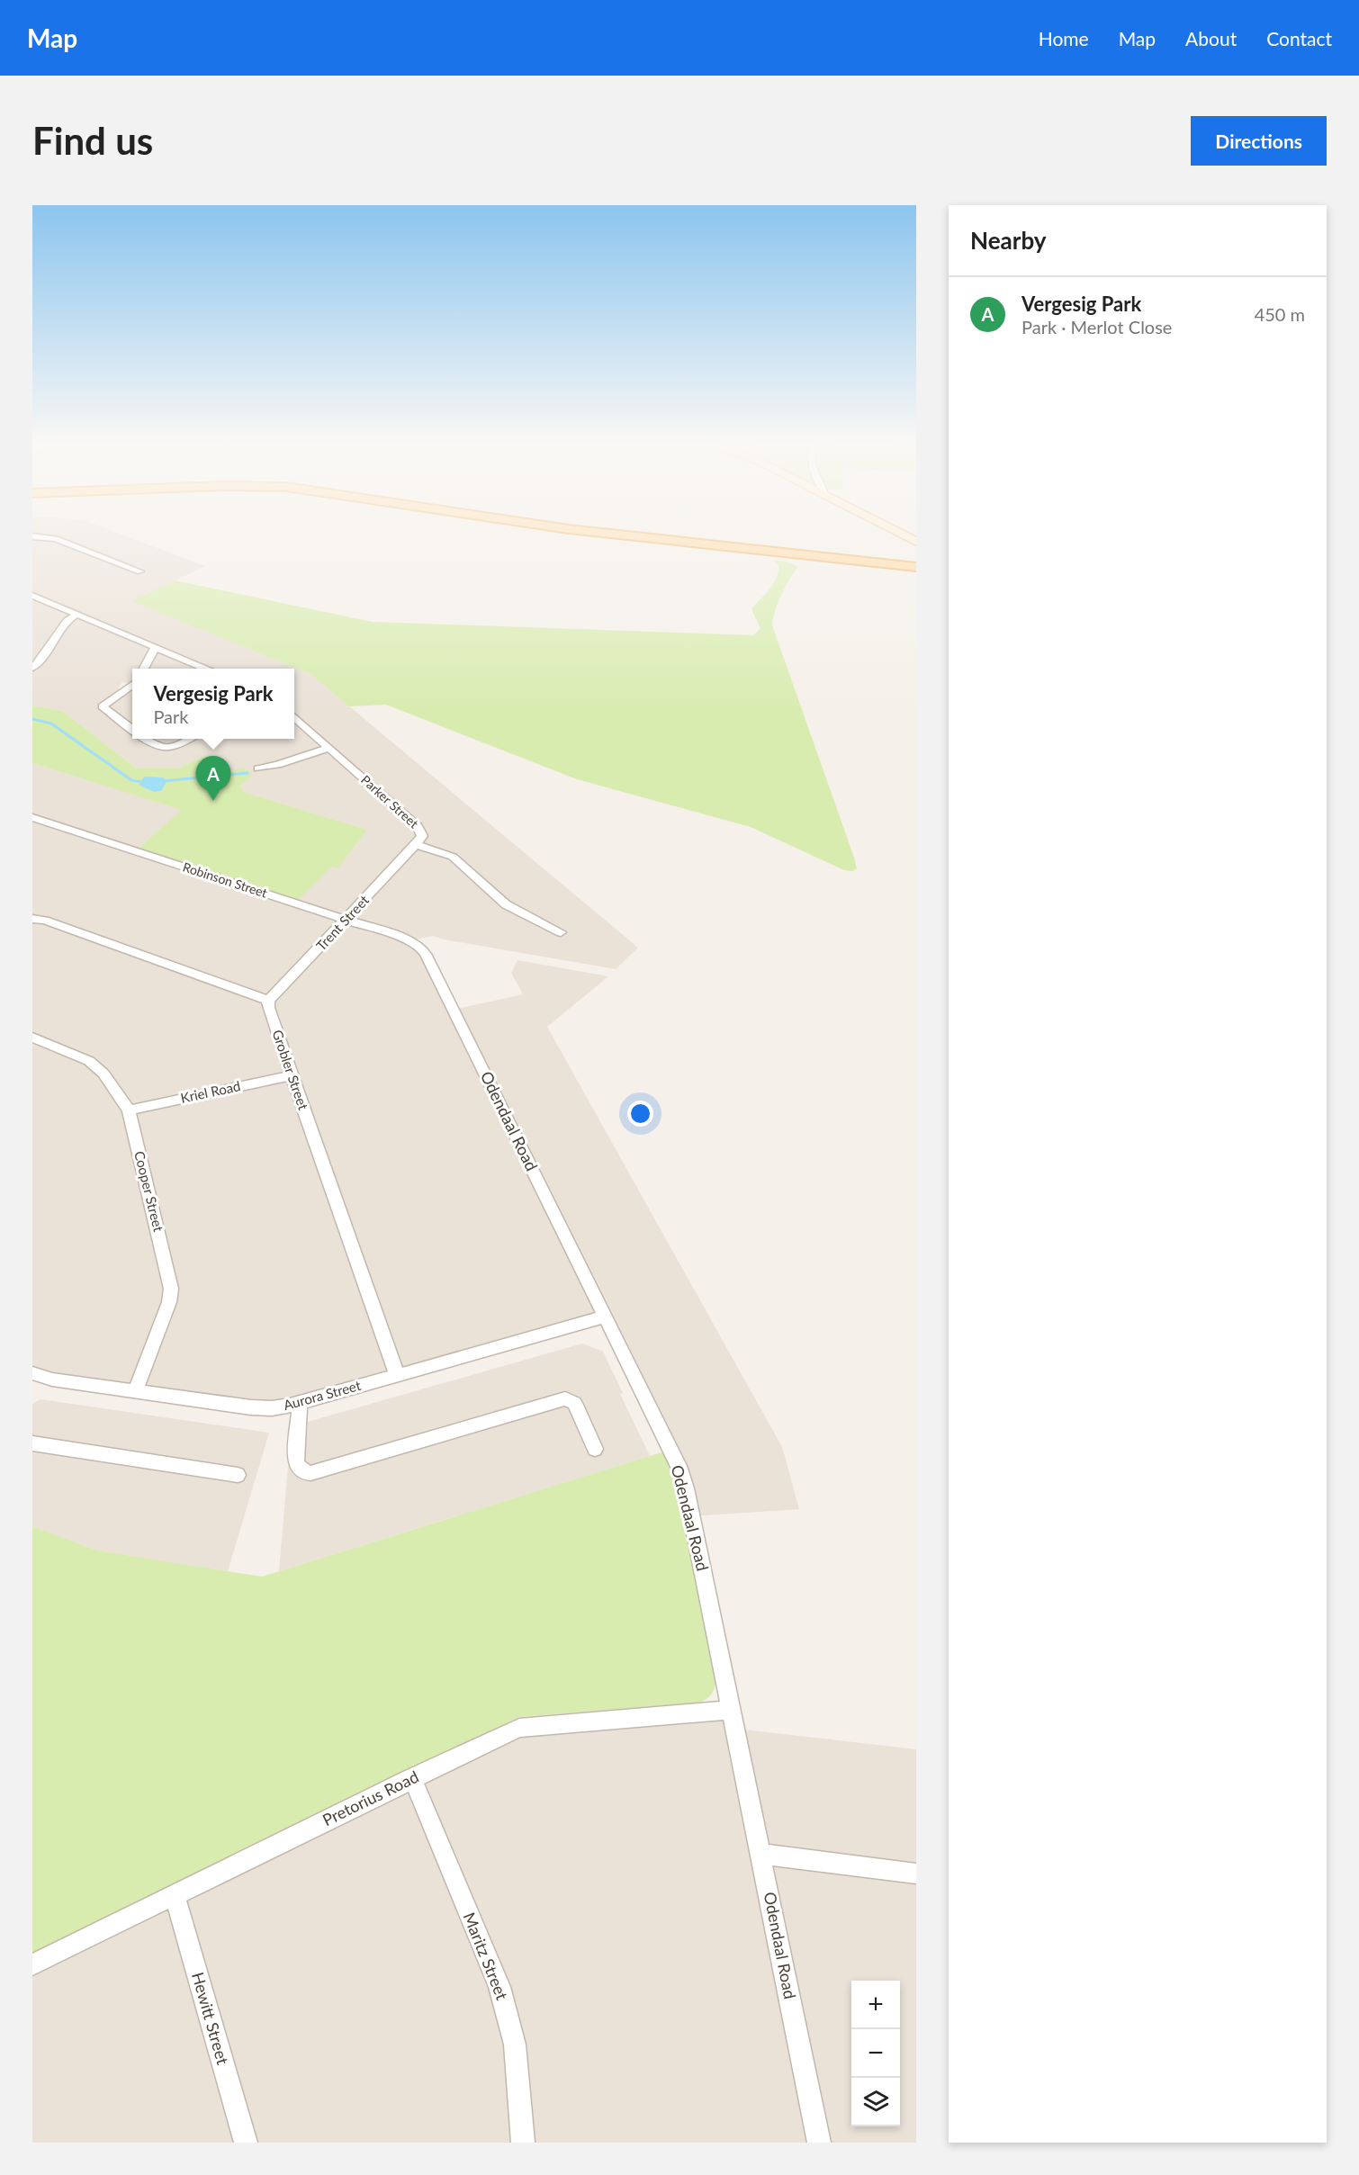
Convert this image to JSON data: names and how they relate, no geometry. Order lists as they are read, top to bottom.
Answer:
{
  "streets": {
    "street": [
      "Parker Street",
      "Robinson Street",
      "Trent Street",
      "Grobler Street",
      "Kriel Road",
      "Odendaal Road",
      "Cooper Street",
      "Aurora Street",
      "Pretorius Road",
      "Maritz Street",
      "Hewitt Street"
    ]
  },
  "crossings": [
    ["Parker Street", "Trent Street"],
    ["Robinson Street", "Trent Street"],
    ["Robinson Street", "Odendaal Road"],
    ["Trent Street", "Grobler Street"],
    ["Grobler Street", "Kriel Road"],
    ["Grobler Street", "Aurora Street"],
    ["Kriel Road", "Cooper Street"],
    ["Odendaal Road", "Aurora Street"],
    ["Odendaal Road", "Pretorius Road"],
    ["Cooper Street", "Aurora Street"],
    ["Pretorius Road", "Maritz Street"],
    ["Pretorius Road", "Hewitt Street"]
  ],
  "page": {
    "header": "Map",
    "nav": [
      "Home",
      "Map",
      "About",
      "Contact"
    ],
    "buttons": "Directions",
    "title": "Find us",
    "heading": "Nearby",
    "list": [
      {
        "mark": "A",
        "name": "Vergesig Park",
        "note": "Park · Merlot Close",
        "value": "450 m"
      }
    ],
    "popup": ["Vergesig Park", "Park"],
    "pins": "A",
    "map_buttons": ["+", "−"]
  }
}
